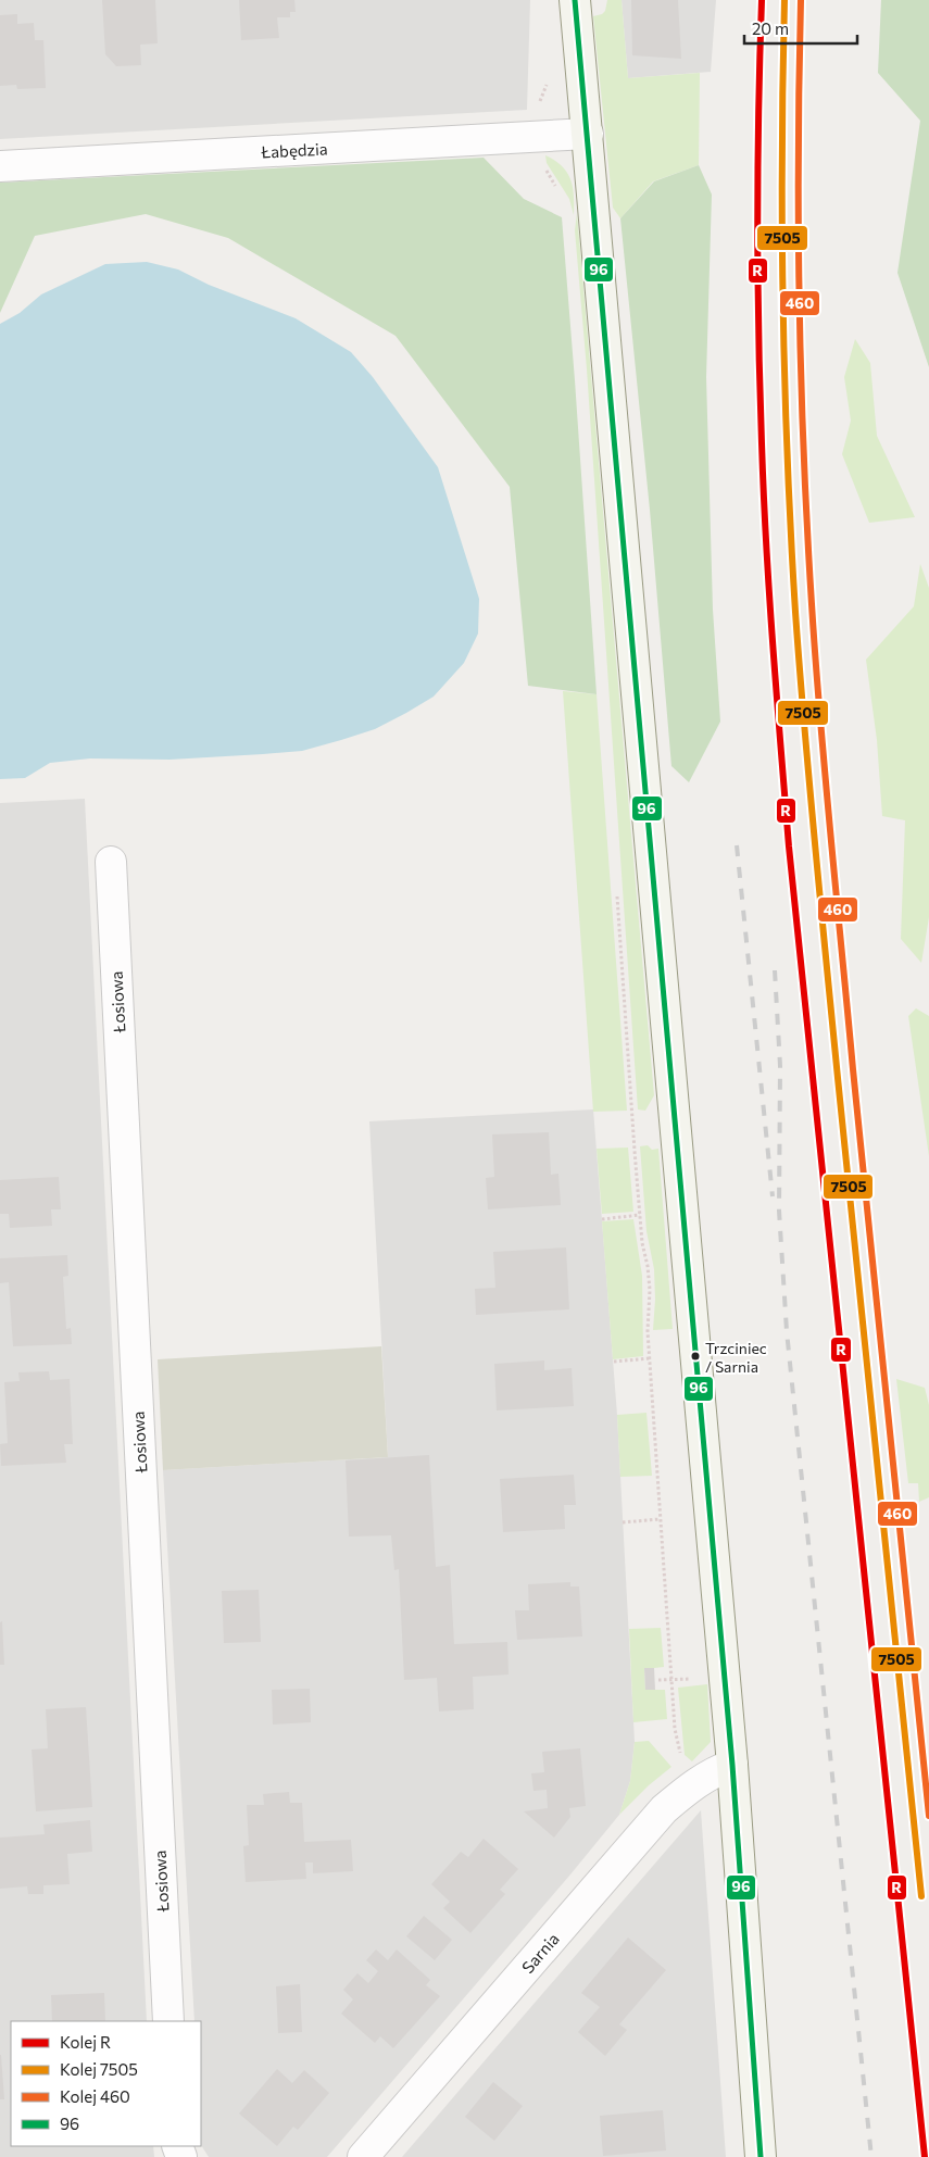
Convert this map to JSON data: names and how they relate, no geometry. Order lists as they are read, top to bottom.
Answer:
{
  "streets": {
    "street": ["Łabędzia", "Łosiowa", "Sarnia"]
  },
  "places": ["Trzciniec / Sarnia"],
  "lines": [
    "rail line R",
    "rail line 7505",
    "rail line 460",
    "transit line 96"
  ],
  "legend": [
    "Kolej R",
    "Kolej 7505",
    "Kolej 460",
    "96"
  ],
  "scale_bar": "20 m"
}
